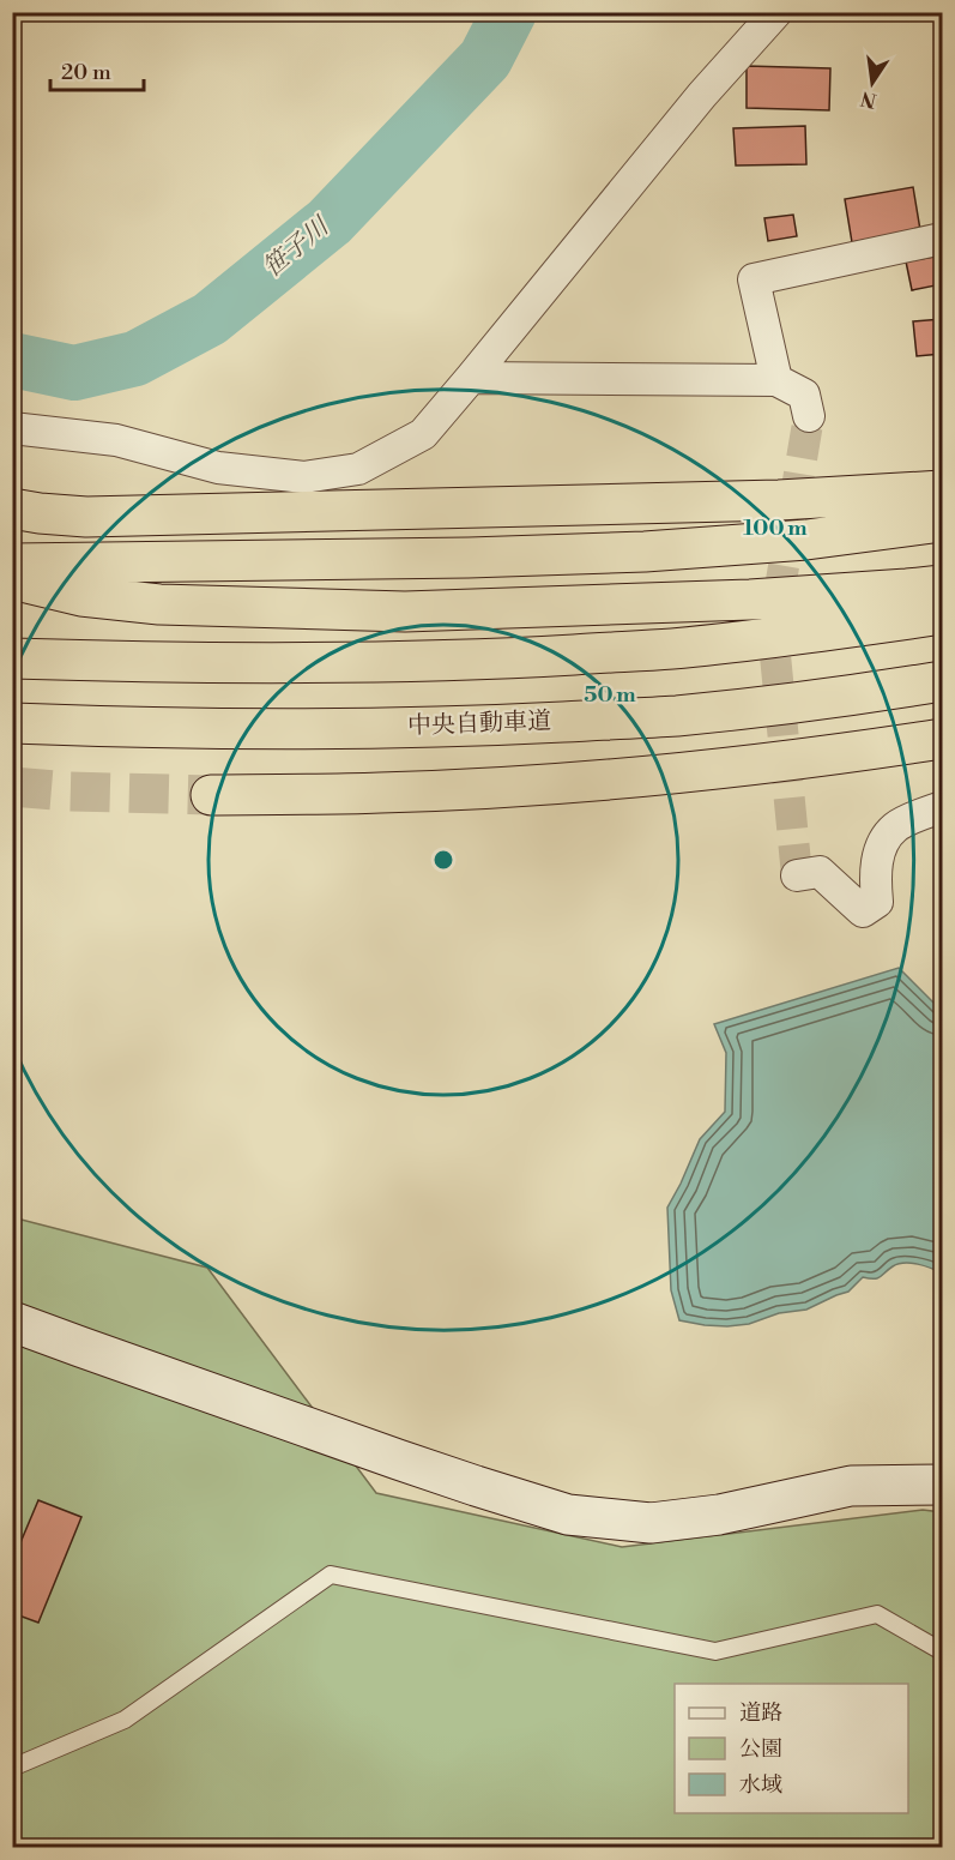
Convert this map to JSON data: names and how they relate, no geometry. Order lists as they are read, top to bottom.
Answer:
{
  "streets": {
    "highway": ["中央自動車道"]
  },
  "water": ["笹子川"],
  "legend": ["道路", "公園", "水域"],
  "scale_bar": "20 m",
  "north": "bottom",
  "rings": ["100 m", "50 m"]
}
